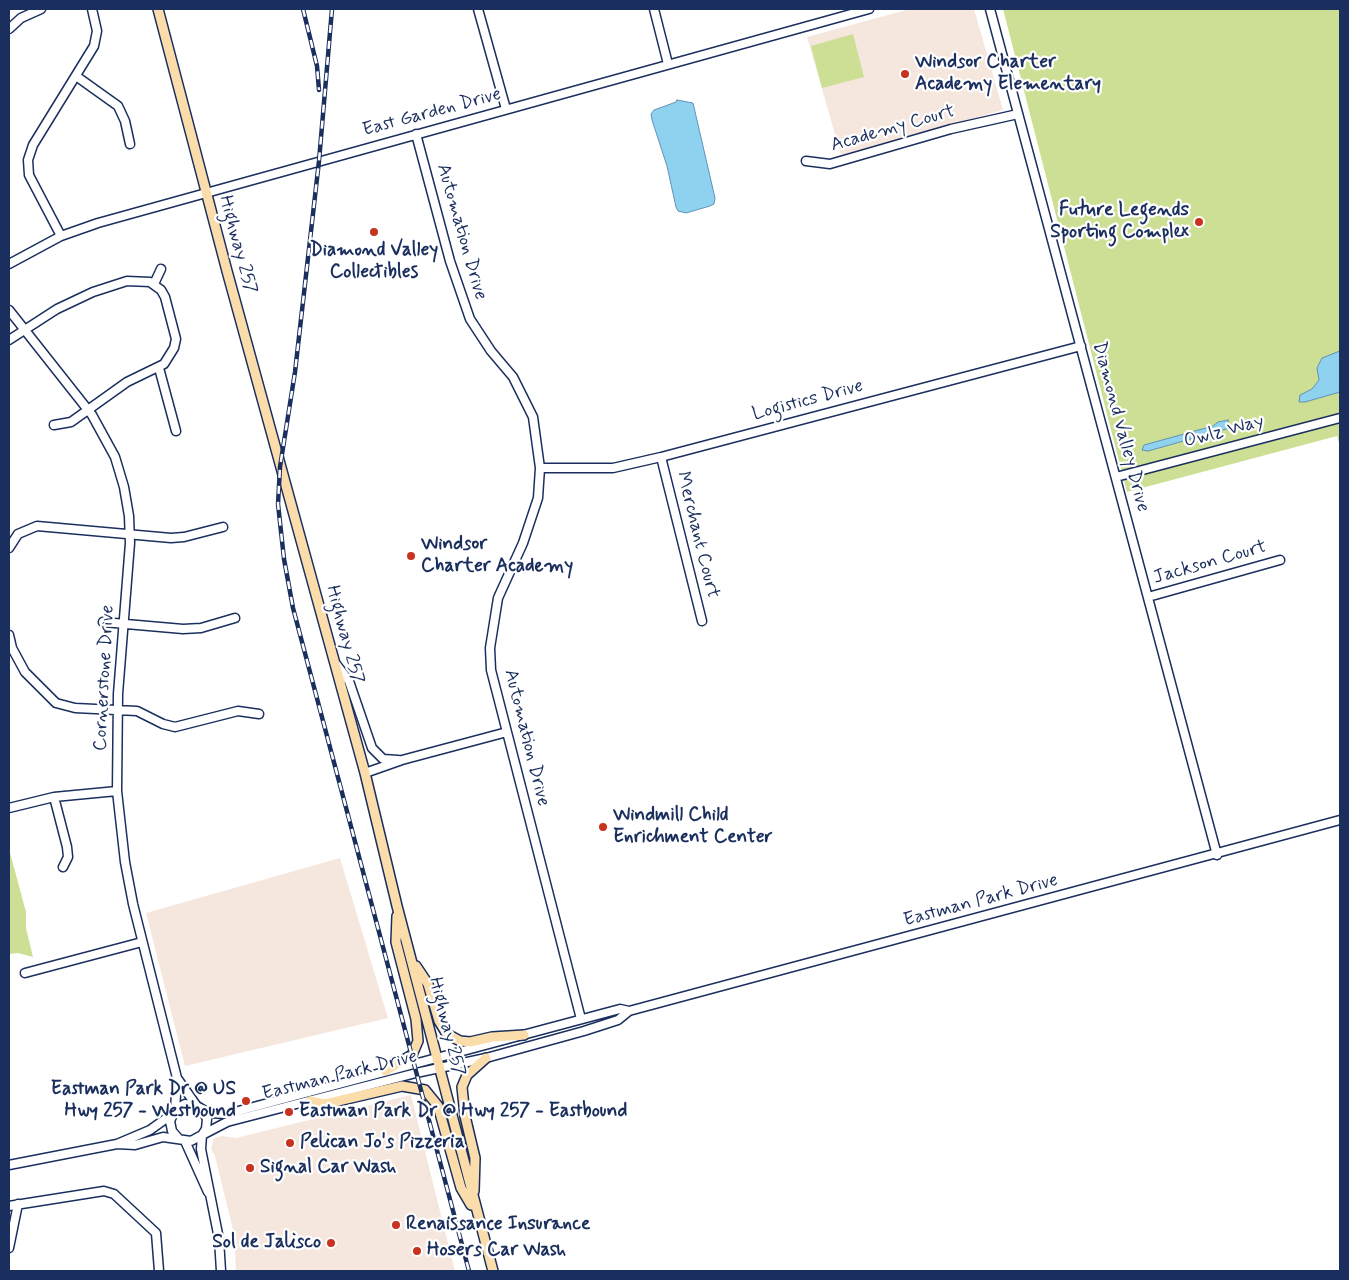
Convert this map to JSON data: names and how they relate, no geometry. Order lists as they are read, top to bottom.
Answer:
{
  "streets": {
    "main road": ["Highway 257"],
    "street": [
      "East Garden Drive",
      "Academy Court",
      "Automation Drive",
      "Logistics Drive",
      "Diamond Valley Drive",
      "Owlz Way",
      "Merchant Court",
      "Jackson Court",
      "Cornerstone Drive",
      "Eastman Park Drive"
    ]
  },
  "crossings": [
    ["East Garden Drive", "Automation Drive"],
    ["East Garden Drive", "Highway 257"],
    ["Academy Court", "Diamond Valley Drive"],
    ["Automation Drive", "Logistics Drive"],
    ["Automation Drive", "Eastman Park Drive"],
    ["Highway 257", "Eastman Park Drive"],
    ["Logistics Drive", "Diamond Valley Drive"],
    ["Logistics Drive", "Merchant Court"],
    ["Diamond Valley Drive", "Owlz Way"],
    ["Diamond Valley Drive", "Jackson Court"],
    ["Diamond Valley Drive", "Eastman Park Drive"],
    ["Cornerstone Drive", "Eastman Park Drive"]
  ],
  "places": [
    "Windsor Charter Academy Elementary",
    "Future Legends Sporting Complex",
    "Diamond Valley Collectibles",
    "Windsor Charter Academy",
    "Windmill Child Enrichment Center",
    "Eastman Park Dr @ US Hwy 257 - Westbound",
    "Eastman Park Dr @ Hwy 257 - Eastbound",
    "Pelican Jo's Pizzeria",
    "Signal Car Wash",
    "Renaissance Insurance",
    "Sol de Jalisco",
    "Hosers Car Wash"
  ]
}
